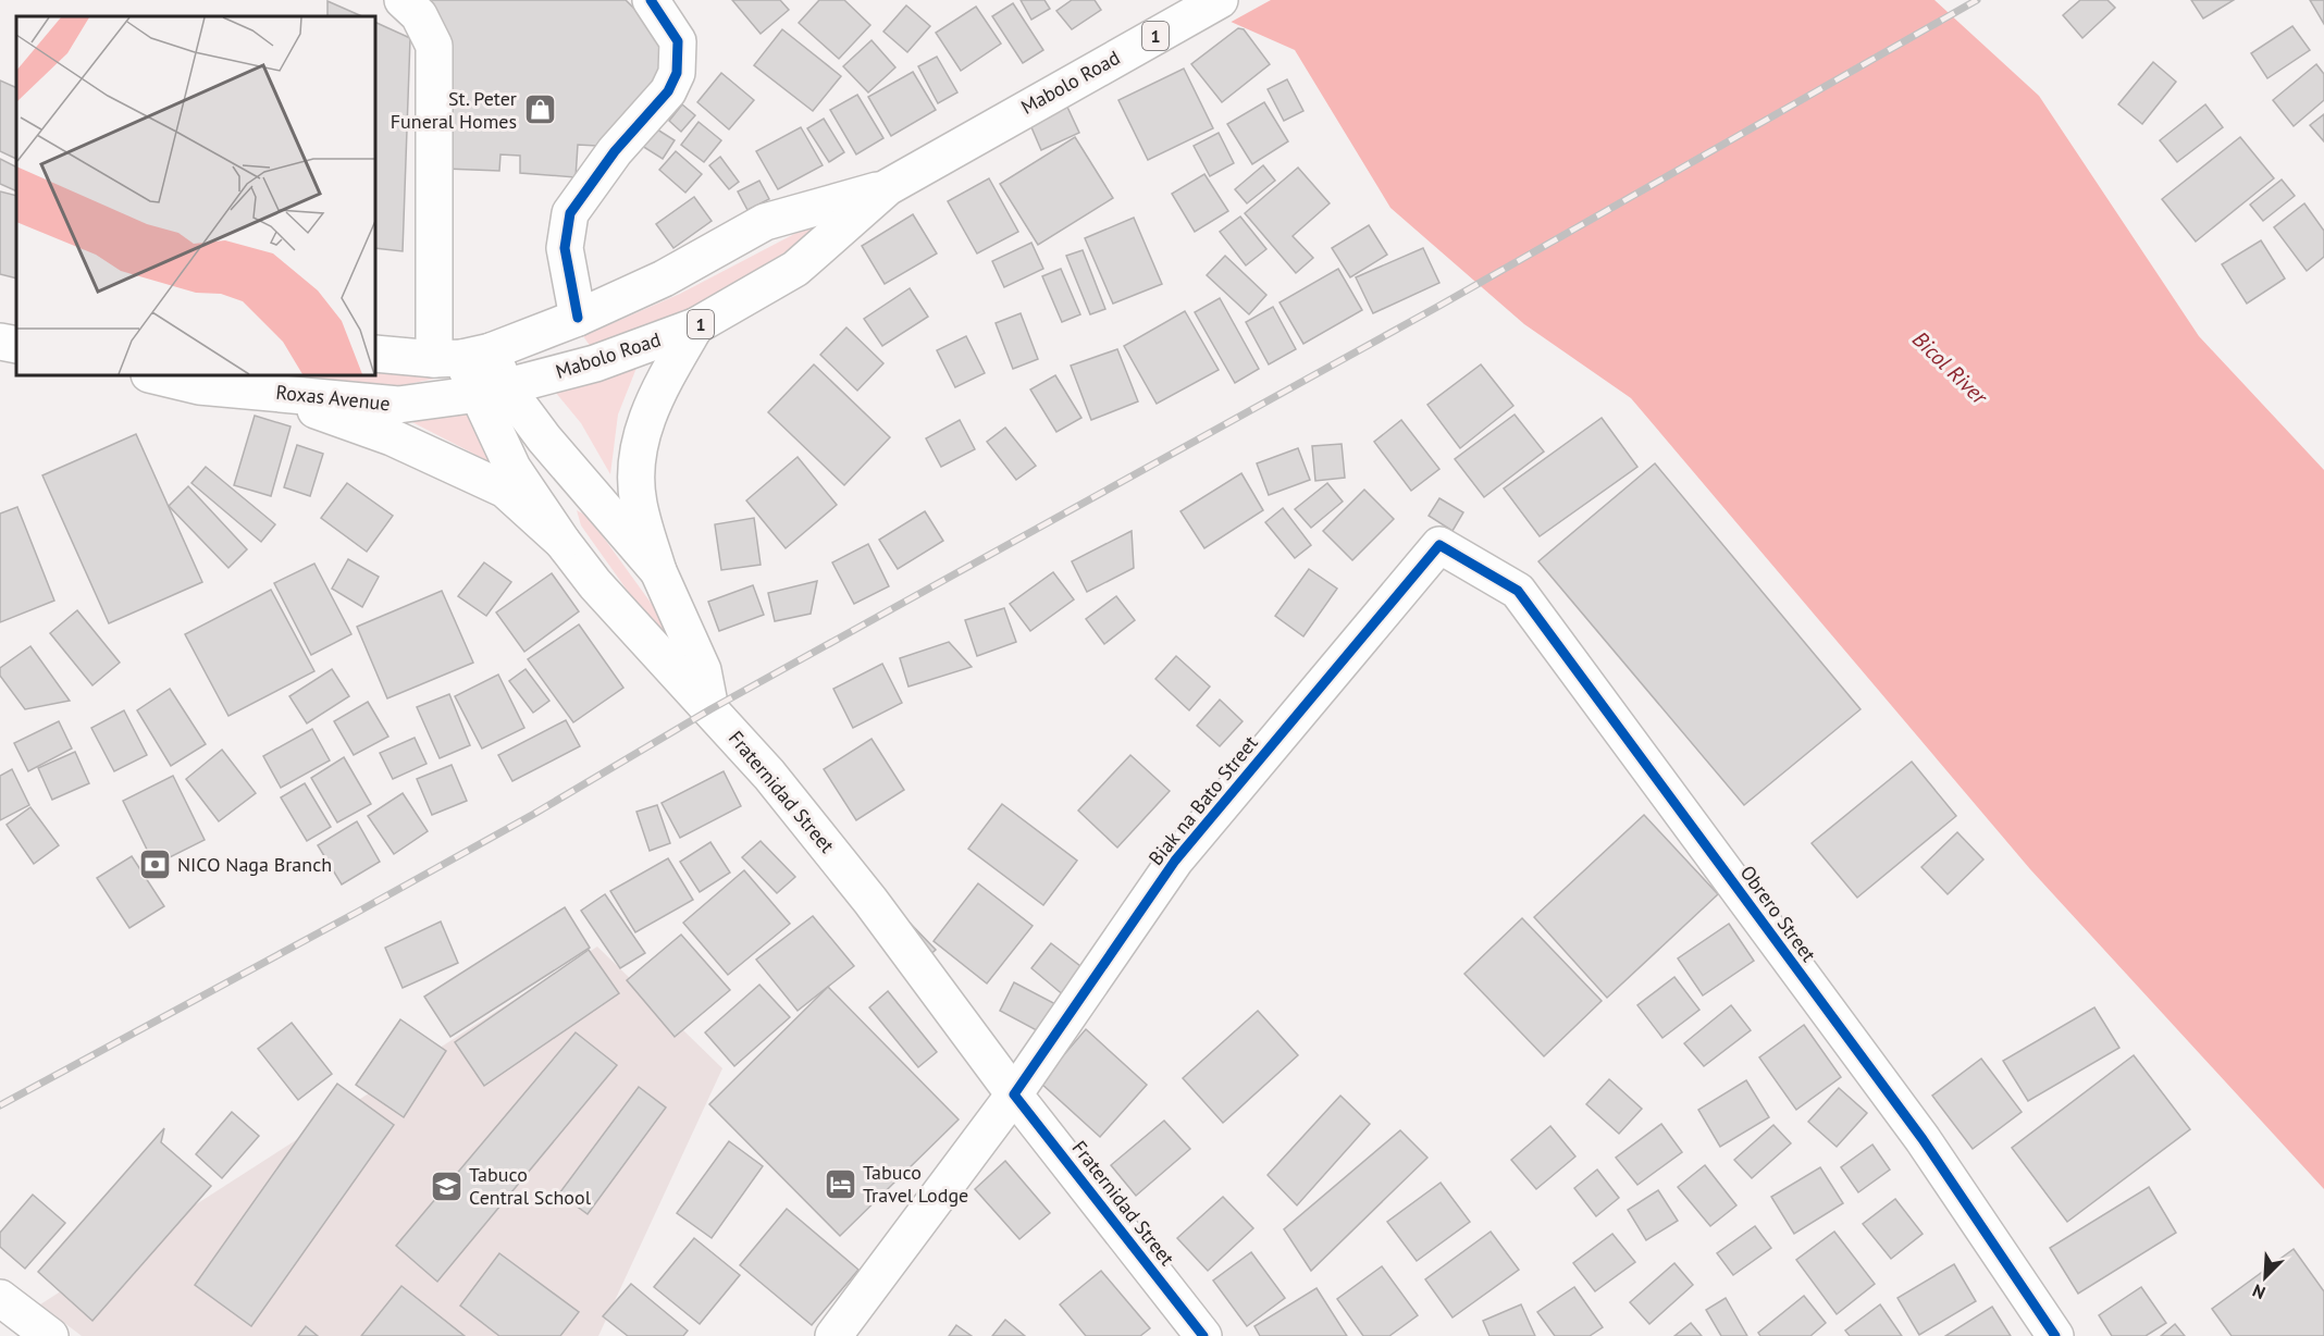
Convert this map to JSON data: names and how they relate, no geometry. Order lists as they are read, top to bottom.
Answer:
{
  "streets": {
    "main road": [
      "1",
      "Mabolo Road",
      "Roxas Avenue",
      "Fraternidad Street",
      "Biak na Bato Street",
      "Obrero Street"
    ]
  },
  "crossings": [
    ["1", "Mabolo Road"],
    ["Mabolo Road", "Roxas Avenue"],
    ["Fraternidad Street", "Biak na Bato Street"],
    ["Biak na Bato Street", "Obrero Street"]
  ],
  "water": ["Bicol River"],
  "places": {
    "shop": ["St. Peter Funeral Homes"],
    "bank": ["NICO Naga Branch"],
    "hotel": ["Tabuco Travel Lodge"],
    "school or university": ["Tabuco Central School"]
  },
  "north": "bottom left"
}
